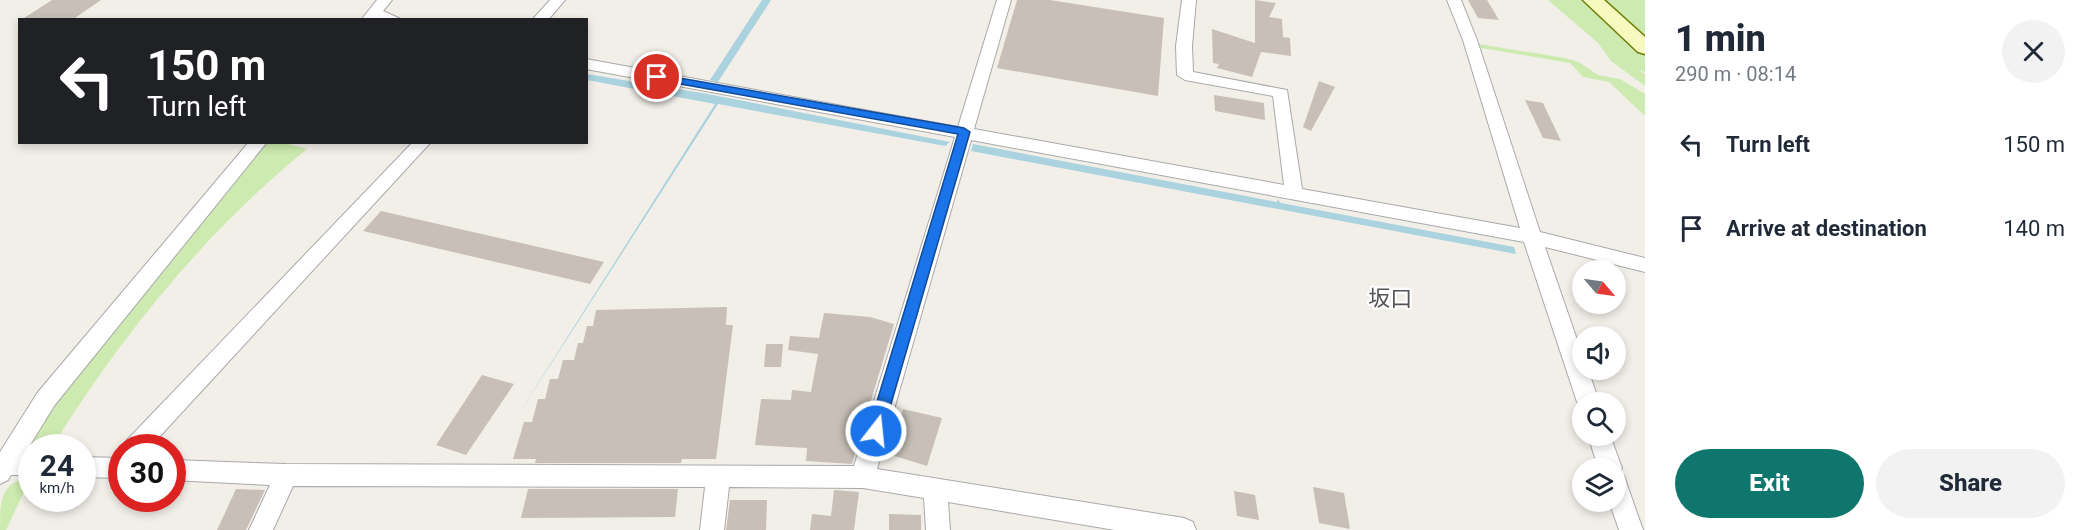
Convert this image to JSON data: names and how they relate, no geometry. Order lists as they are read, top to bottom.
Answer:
{
  "districts": ["坂口"],
  "north": "bottom right",
  "page": {
    "heading": ["1 min", "290 m · 08:14"],
    "turn": ["150 m", "Turn left"],
    "list": [
      {
        "name": "Turn left",
        "value": "150 m"
      },
      {
        "name": "Arrive at destination",
        "value": "140 m"
      }
    ],
    "speed": "24 km/h",
    "limit": "30",
    "buttons": ["Exit", "Share"]
  }
}
